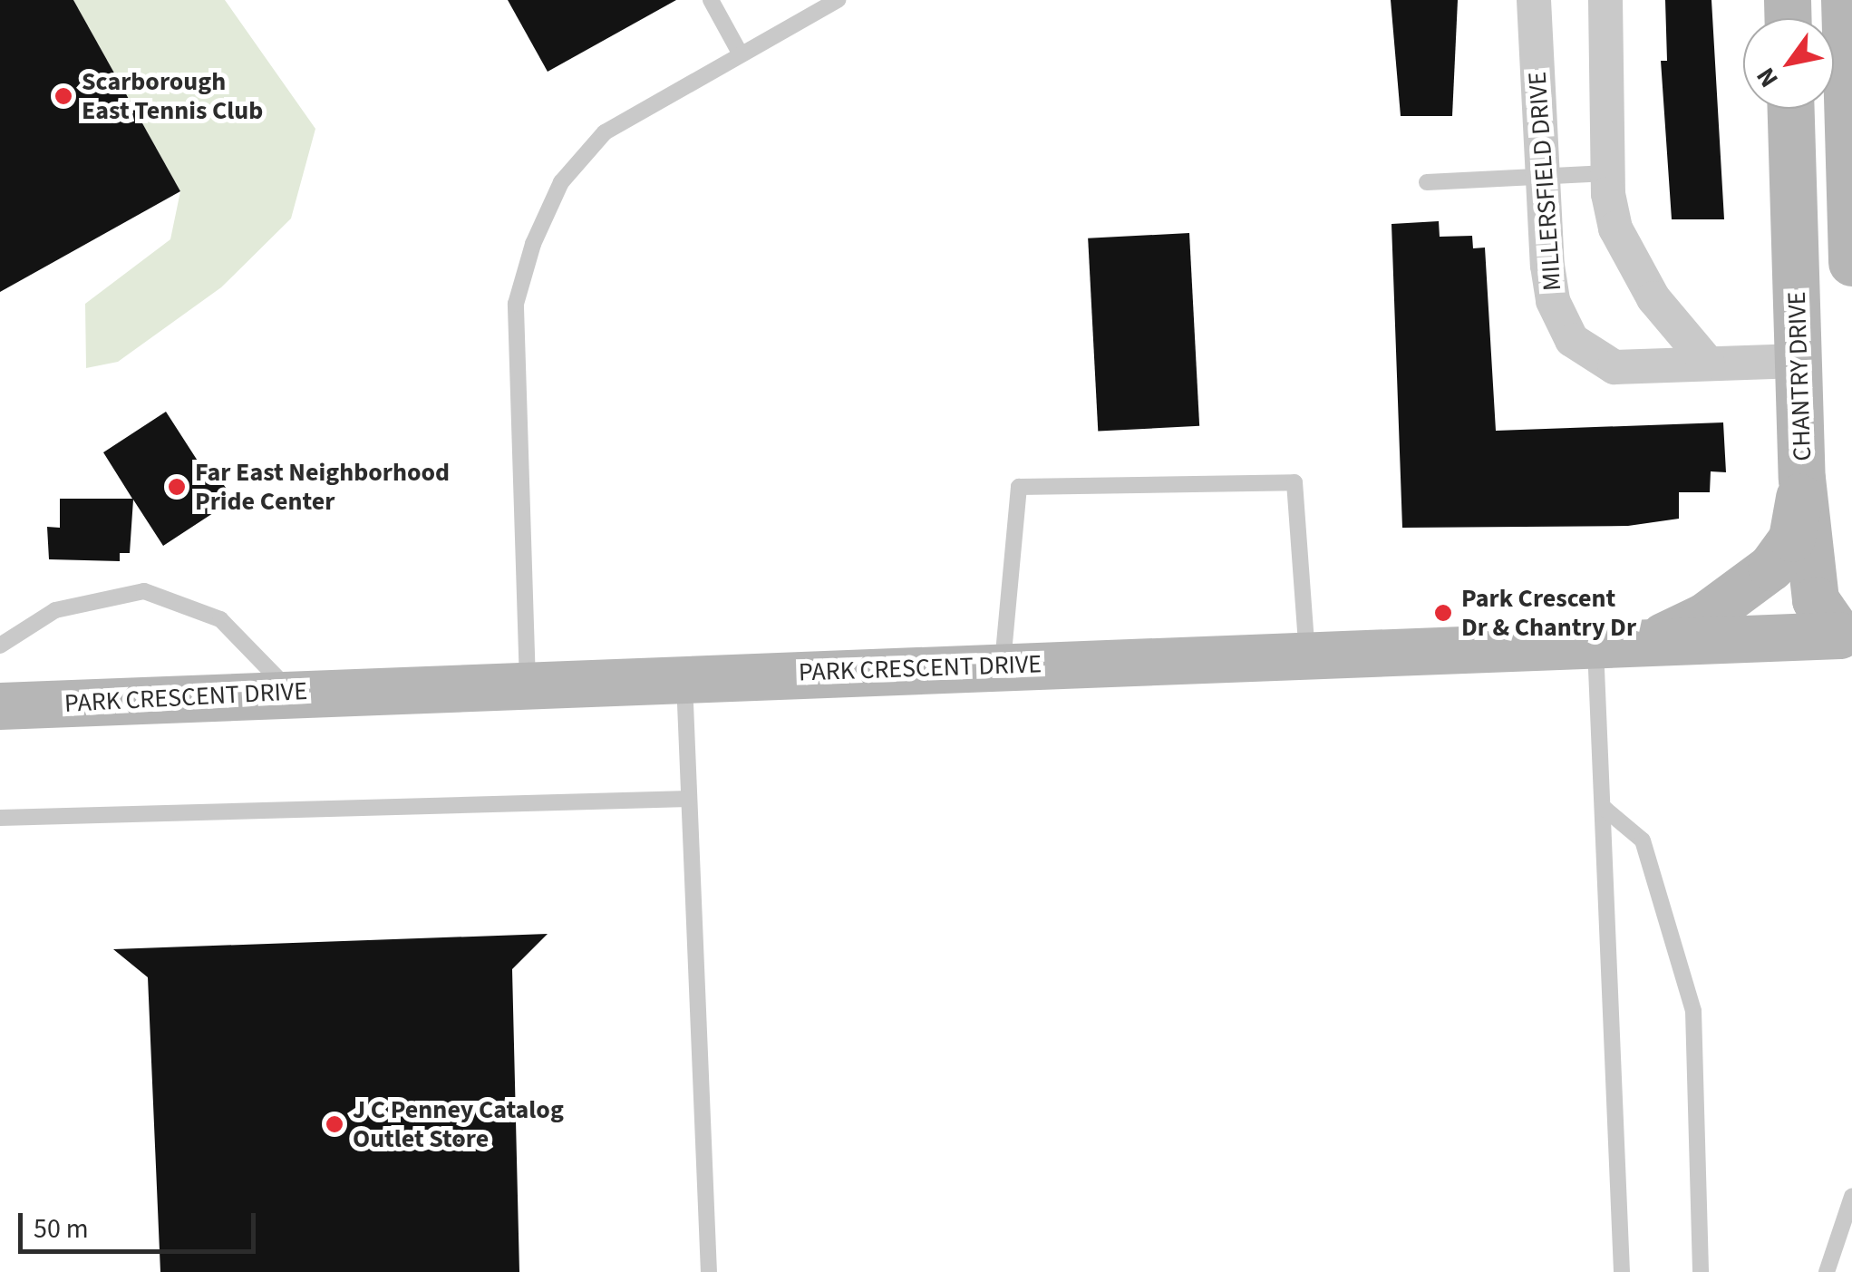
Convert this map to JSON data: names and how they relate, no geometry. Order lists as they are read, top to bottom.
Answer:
{
  "streets": {
    "street": ["MILLERSFIELD DRIVE", "CHANTRY DRIVE", "PARK CRESCENT DRIVE"]
  },
  "crossings": [
    ["MILLERSFIELD DRIVE", "CHANTRY DRIVE"],
    ["CHANTRY DRIVE", "PARK CRESCENT DRIVE"]
  ],
  "places": [
    "Scarborough East Tennis Club",
    "Far East Neighborhood Pride Center",
    "Park Crescent Dr & Chantry Dr",
    "J C Penney Catalog Outlet Store"
  ],
  "scale_bar": "50 m",
  "north": "bottom left"
}
